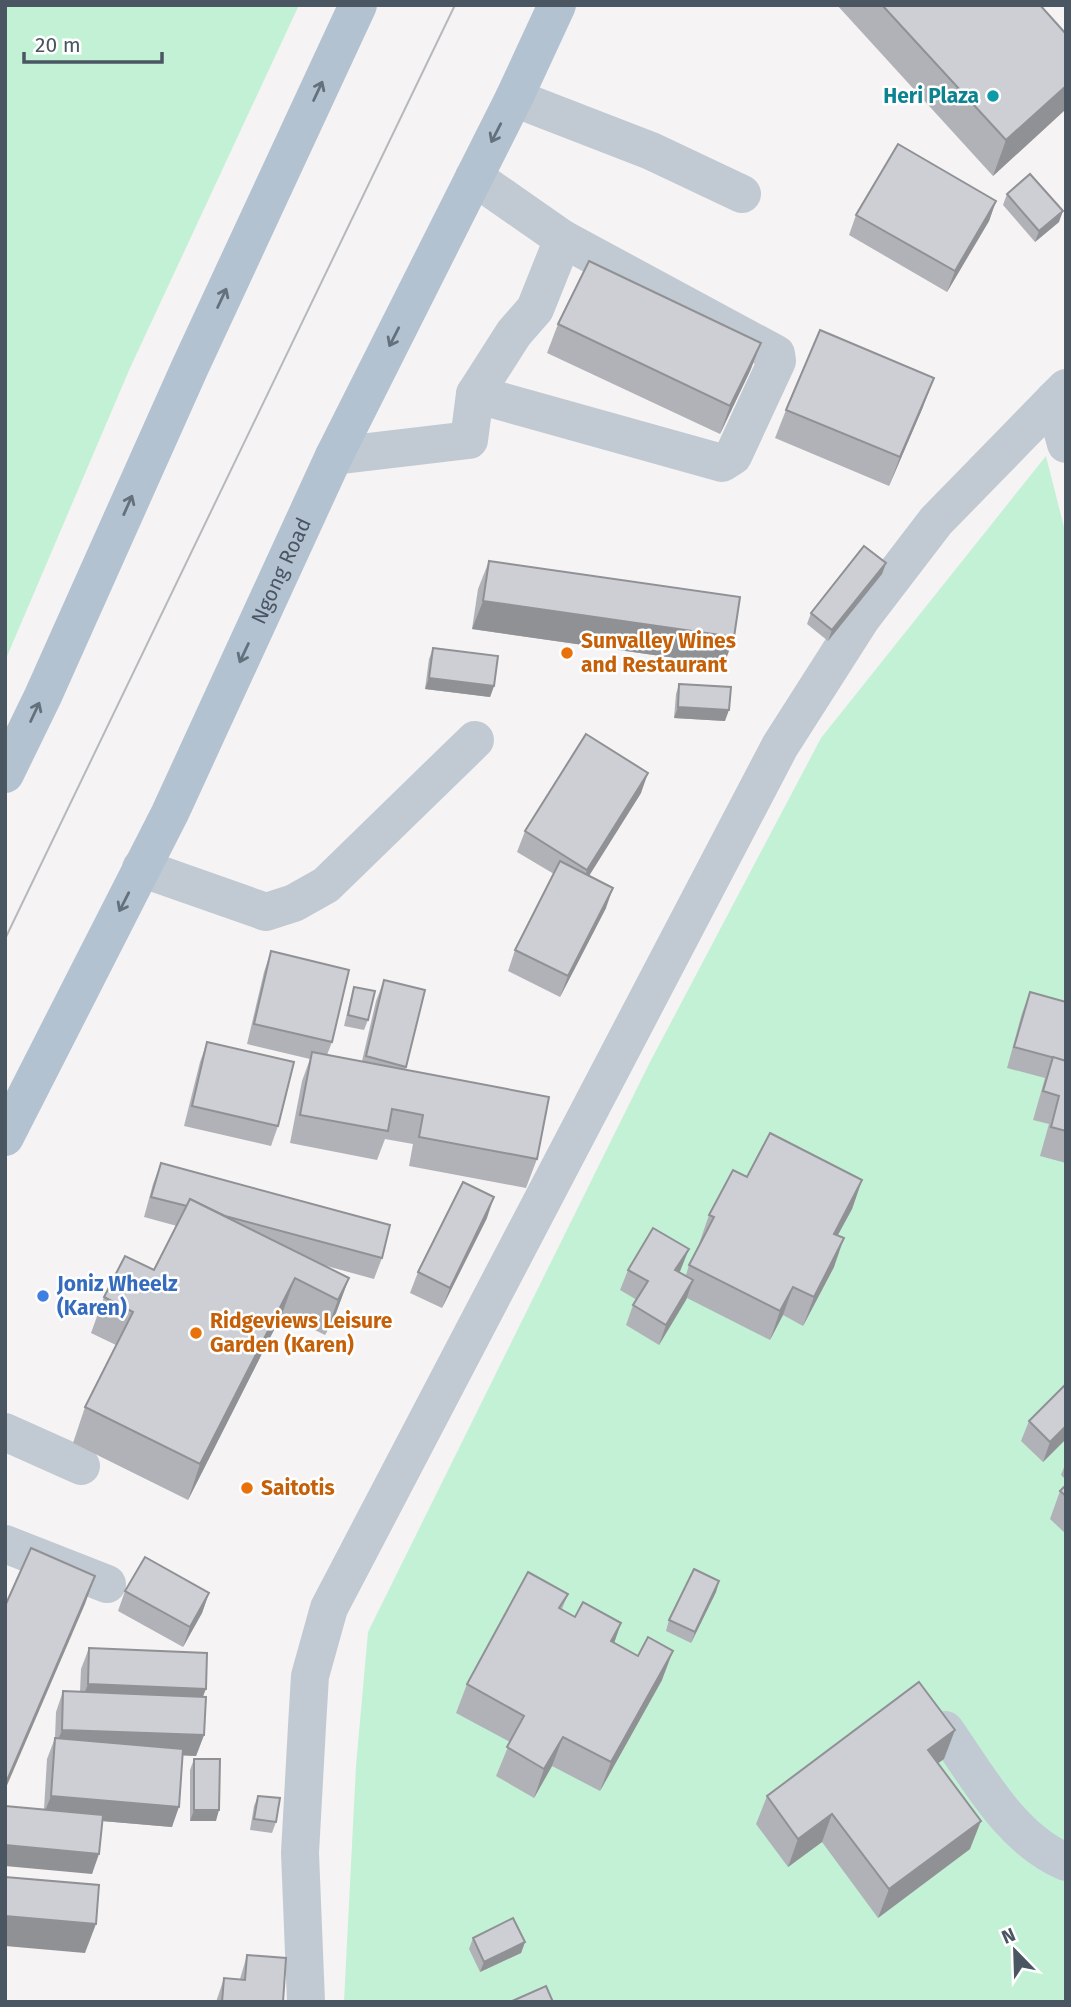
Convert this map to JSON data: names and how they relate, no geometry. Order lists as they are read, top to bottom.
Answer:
{
  "streets": {
    "main road": ["Ngong Road"]
  },
  "places": [
    "Heri Plaza",
    "Sunvalley Wines and Restaurant",
    "Joniz Wheelz (Karen)",
    "Ridgeviews Leisure Garden (Karen)",
    "Saitotis"
  ],
  "scale_bar": "20 m",
  "north": "top left"
}
